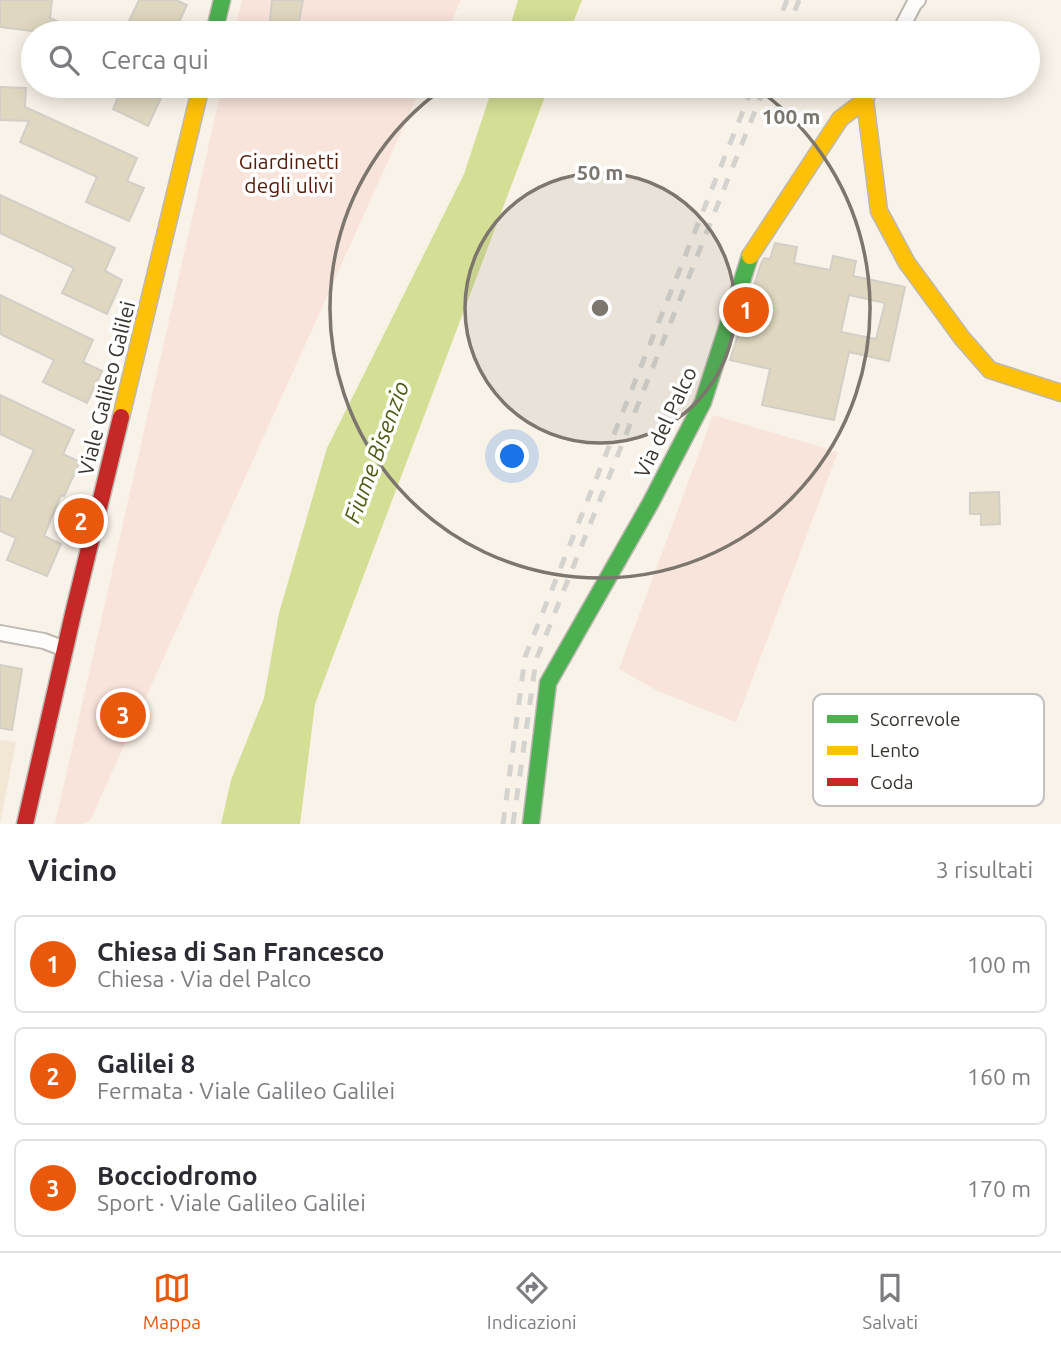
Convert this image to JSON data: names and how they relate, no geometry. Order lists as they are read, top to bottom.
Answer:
{
  "streets": {
    "street": ["Viale Galileo Galilei", "Via del Palco"]
  },
  "water": ["Fiume Bisenzio"],
  "parks": ["Giardinetti degli ulivi"],
  "legend": ["Scorrevole", "Lento", "Coda"],
  "page": {
    "search": "Cerca qui",
    "pins": ["1", "2", "3"],
    "heading": ["Vicino", "3 risultati"],
    "list": [
      {
        "mark": "1",
        "name": "Chiesa di San Francesco",
        "note": "Chiesa · Via del Palco",
        "value": "100 m"
      },
      {
        "mark": "2",
        "name": "Galilei 8",
        "note": "Fermata · Viale Galileo Galilei",
        "value": "160 m"
      },
      {
        "mark": "3",
        "name": "Bocciodromo",
        "note": "Sport · Viale Galileo Galilei",
        "value": "170 m"
      }
    ],
    "nav": ["Mappa", "Indicazioni", "Salvati"]
  },
  "rings": ["100 m", "50 m"]
}
